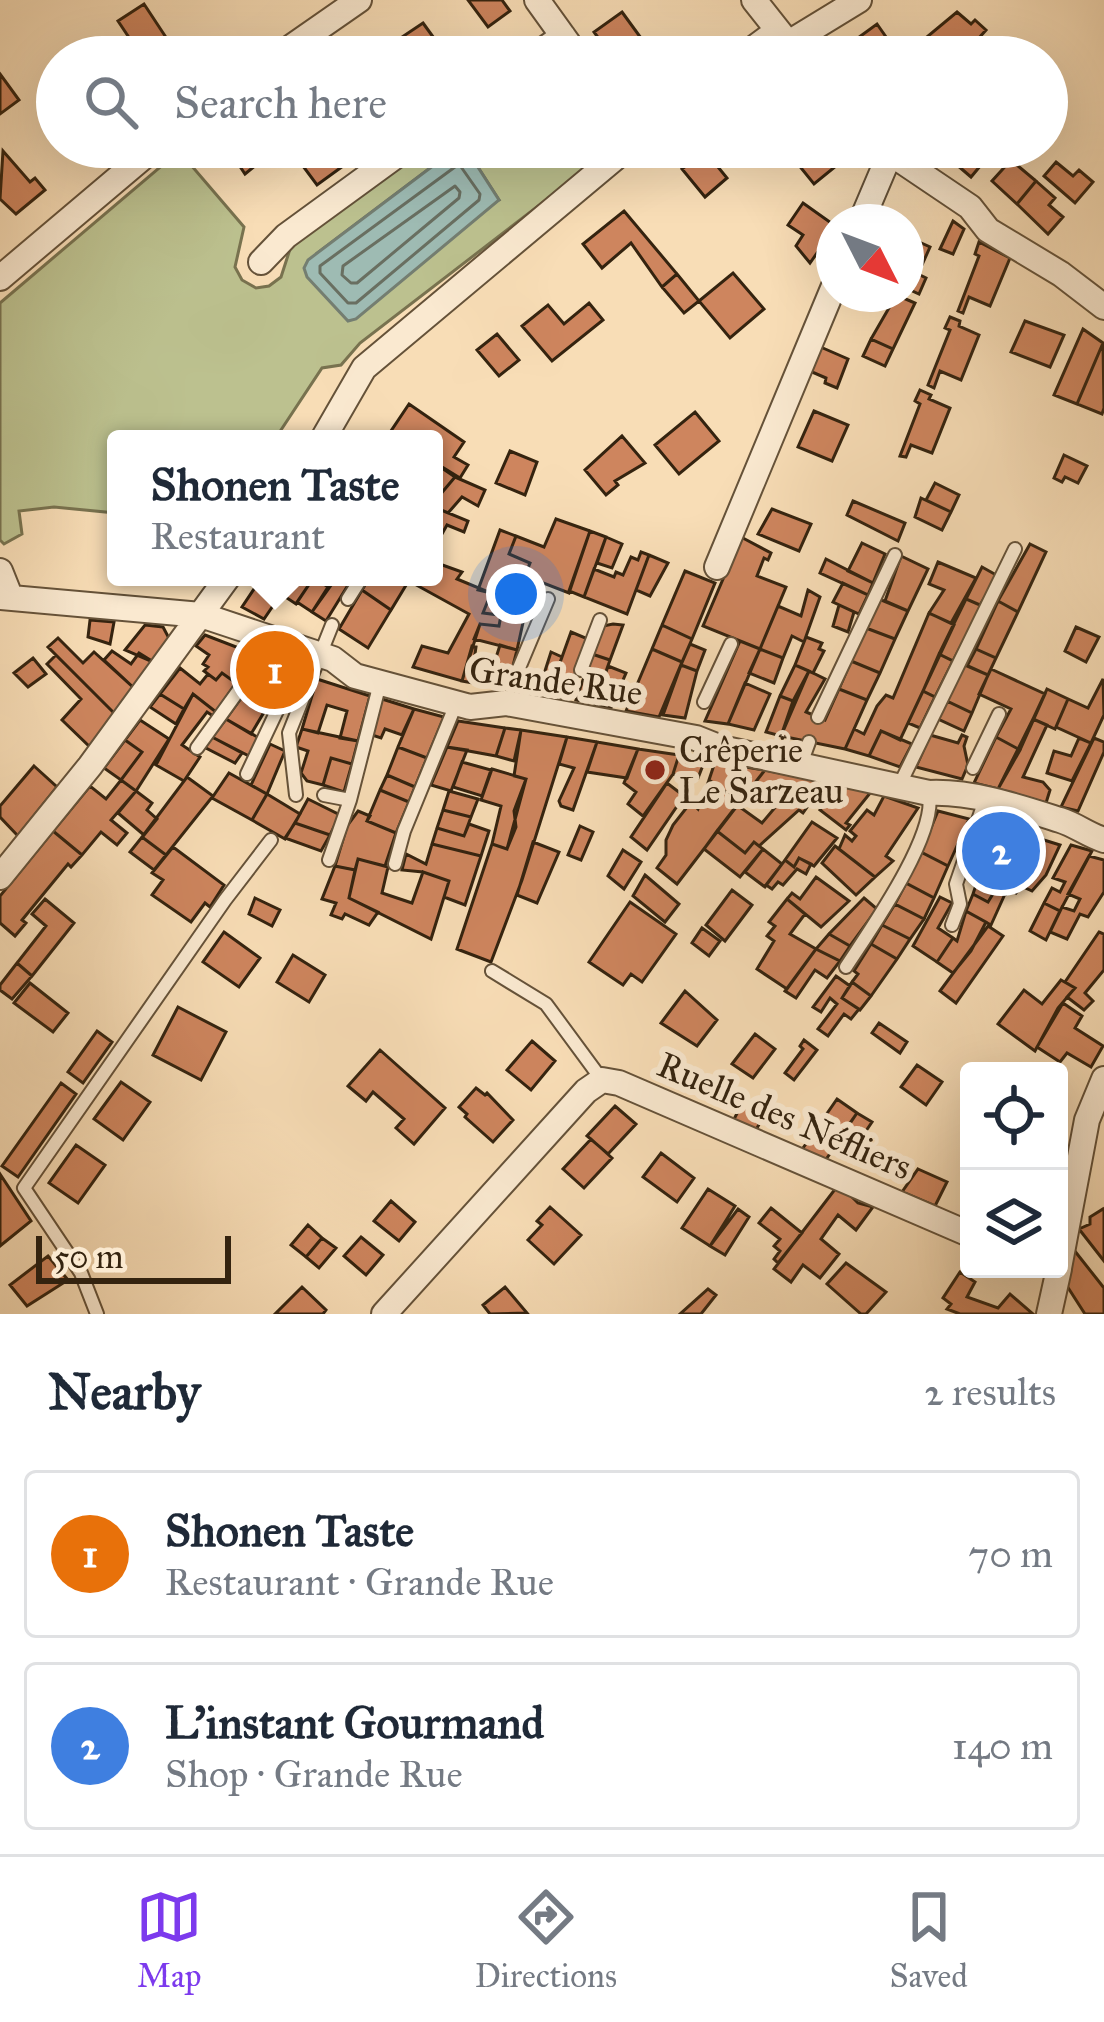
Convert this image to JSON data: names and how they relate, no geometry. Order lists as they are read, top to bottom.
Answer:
{
  "streets": {
    "street": ["Grande Rue", "Ruelle des Néfliers"]
  },
  "places": ["Crêperie Le Sarzeau"],
  "scale_bar": "50 m",
  "north": "bottom right",
  "page": {
    "search": "Search here",
    "popup": ["Shonen Taste", "Restaurant"],
    "pins": ["1", "2"],
    "scale": "50 m",
    "heading": ["Nearby", "2 results"],
    "list": [
      {
        "mark": "1",
        "name": "Shonen Taste",
        "note": "Restaurant · Grande Rue",
        "value": "70 m"
      },
      {
        "mark": "2",
        "name": "L'instant Gourmand",
        "note": "Shop · Grande Rue",
        "value": "140 m"
      }
    ],
    "nav": ["Map", "Directions", "Saved"]
  }
}
